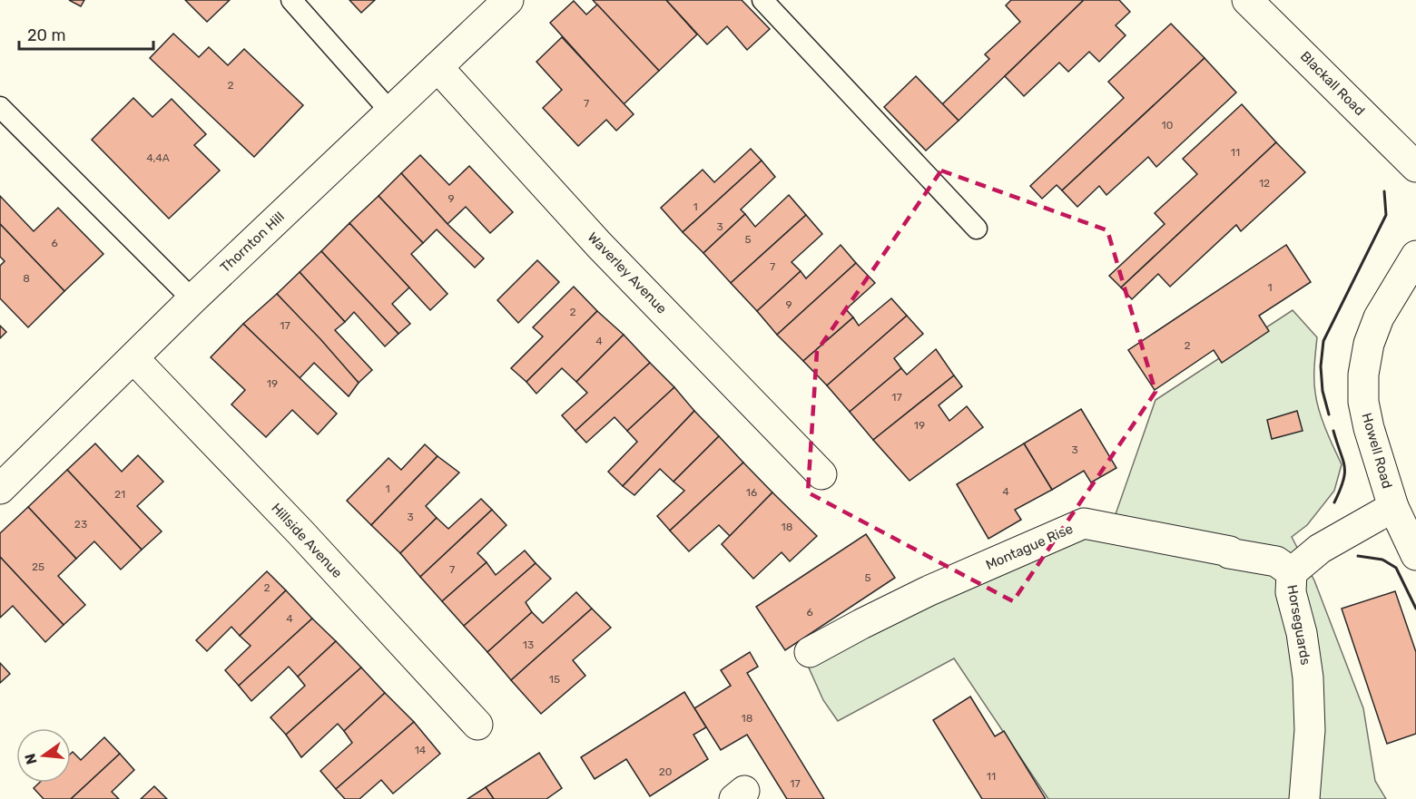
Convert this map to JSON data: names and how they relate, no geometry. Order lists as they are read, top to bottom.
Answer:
{
  "streets": {
    "street": [
      "Blackall Road",
      "Thornton Hill",
      "Waverley Avenue",
      "Howell Road",
      "Hillside Avenue",
      "Montague Rise",
      "Horseguards"
    ]
  },
  "crossings": [
    ["Thornton Hill", "Waverley Avenue"],
    ["Thornton Hill", "Hillside Avenue"],
    ["Howell Road", "Horseguards"],
    ["Montague Rise", "Horseguards"]
  ],
  "house_numbers": [
    "2",
    "7",
    "10",
    "11",
    "4,4A",
    "12",
    "9",
    "1",
    "3",
    "5",
    "6",
    "7",
    "8",
    "1",
    "9",
    "2",
    "17",
    "4",
    "2",
    "19",
    "17",
    "19",
    "3",
    "1",
    "4",
    "16",
    "21",
    "3",
    "23",
    "18",
    "25",
    "7",
    "5",
    "2",
    "6",
    "4",
    "13",
    "15",
    "18",
    "14",
    "20",
    "11",
    "17"
  ],
  "scale_bar": "20 m",
  "north": "left"
}
